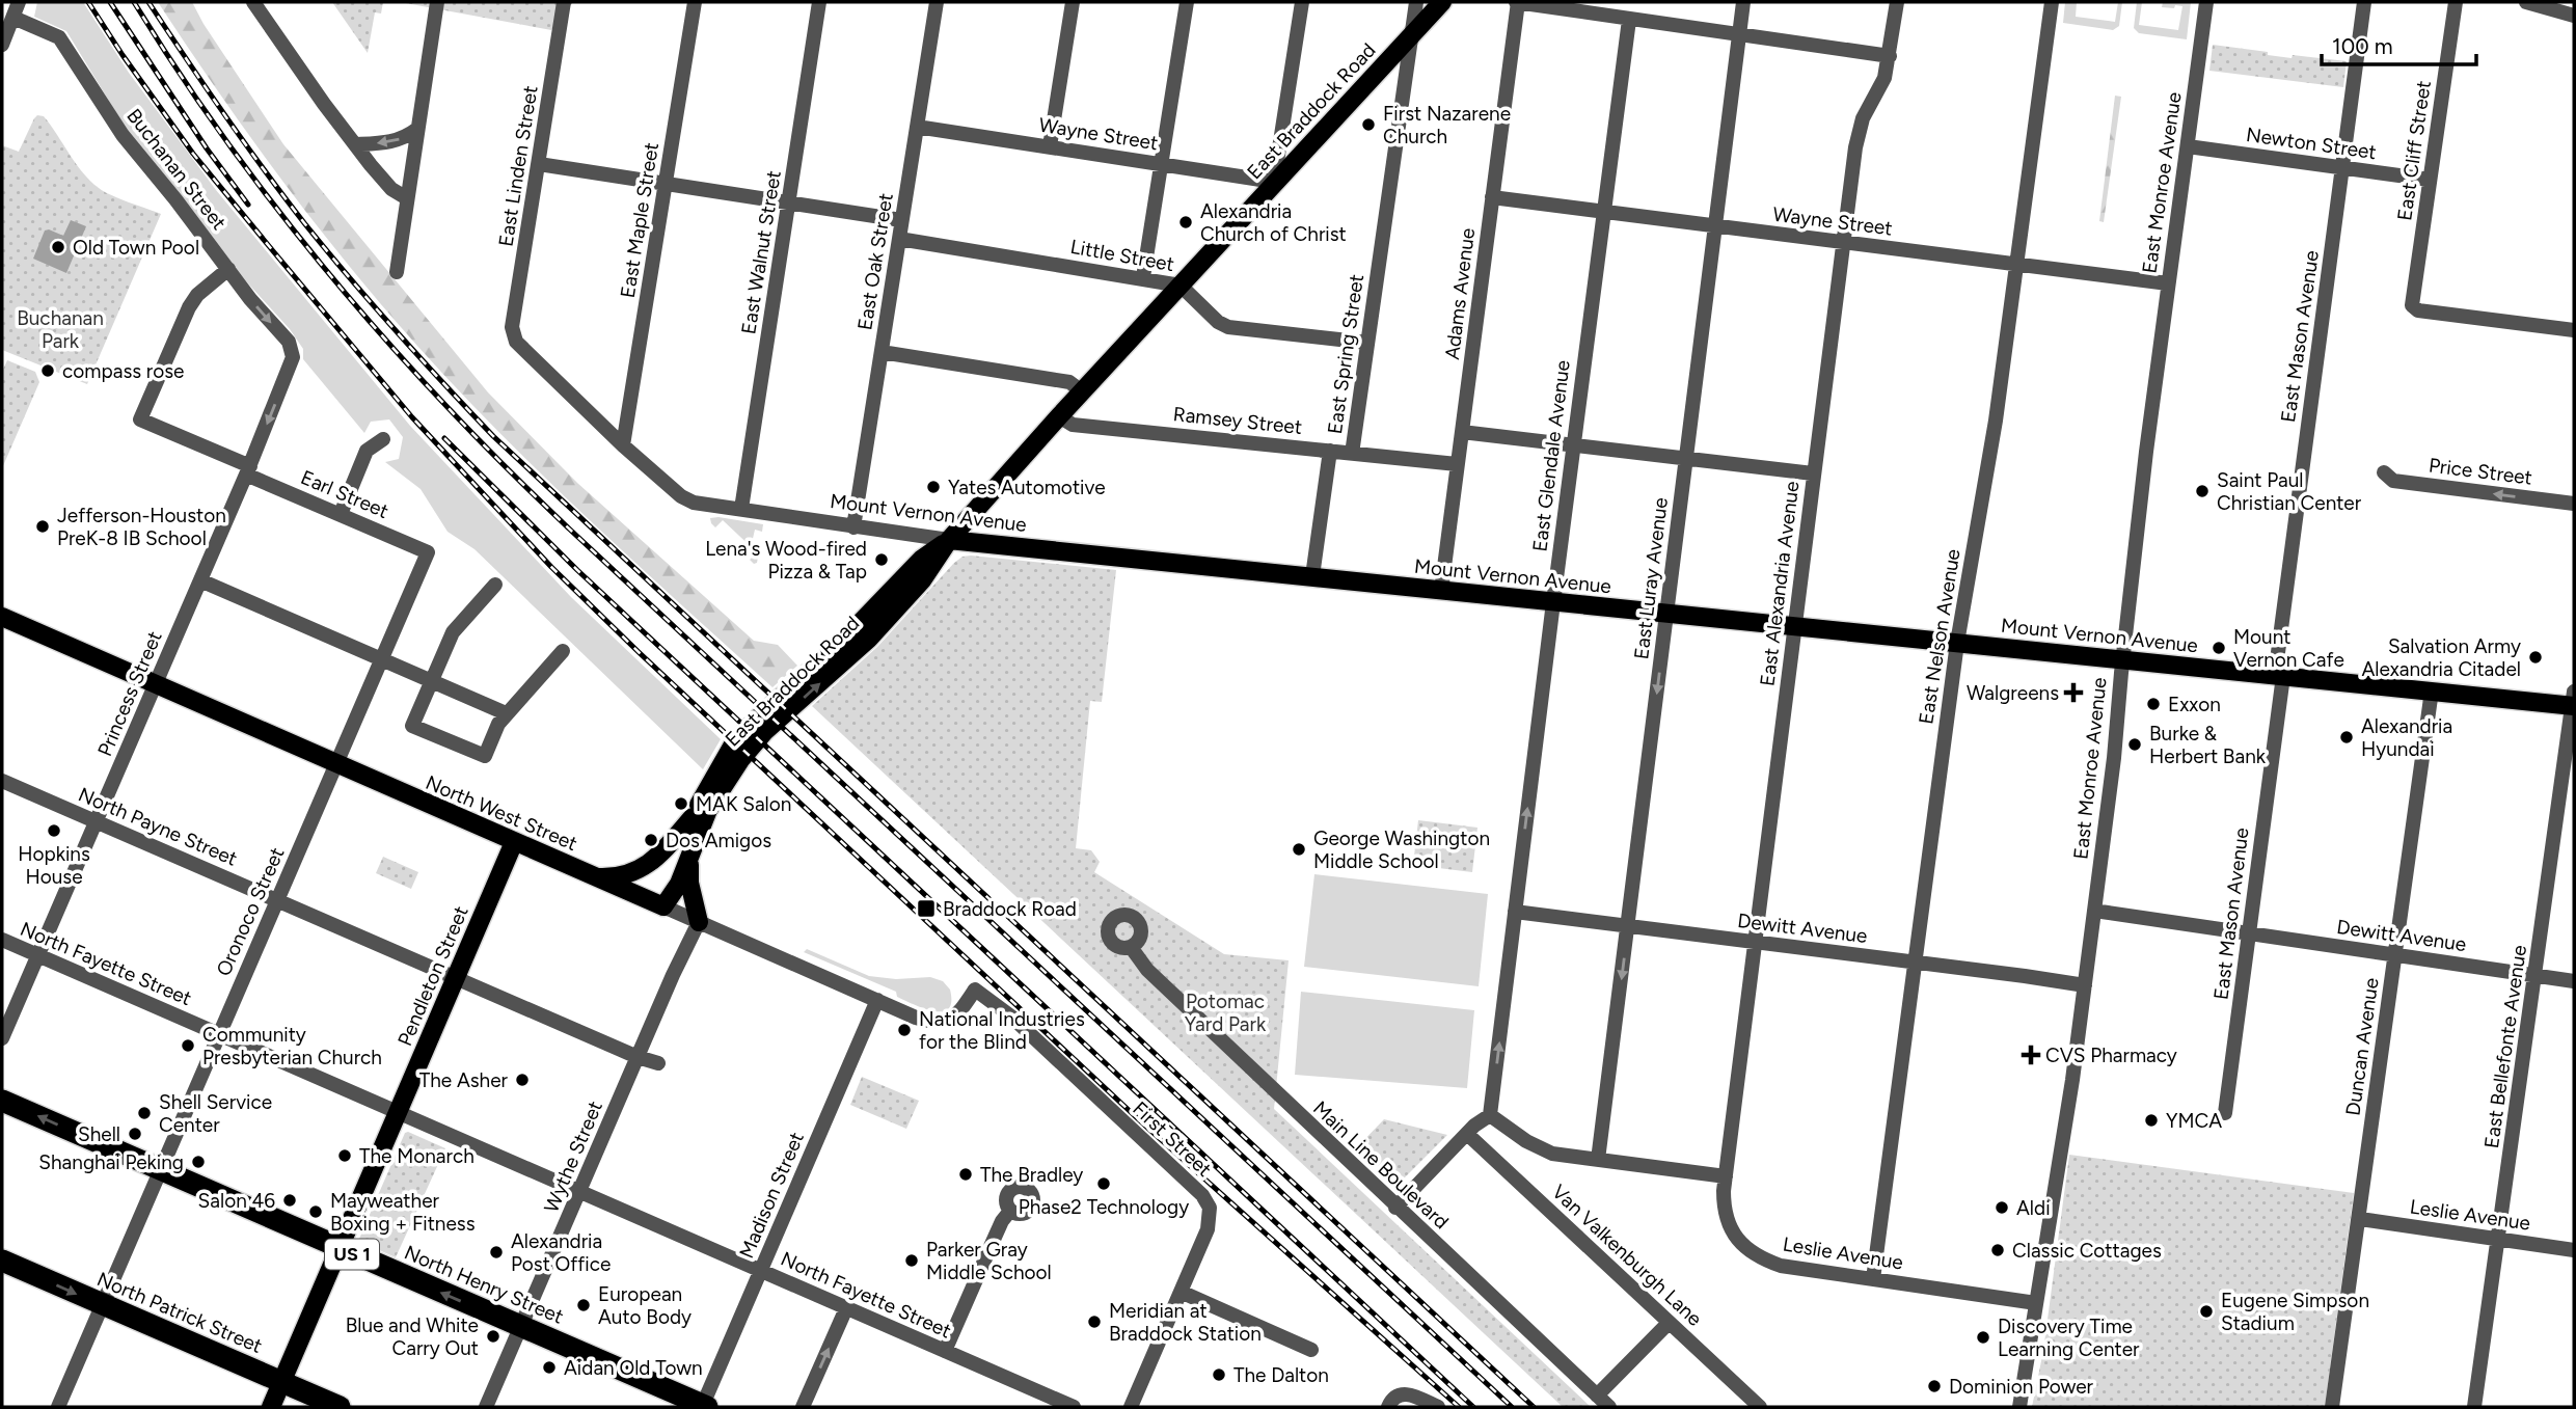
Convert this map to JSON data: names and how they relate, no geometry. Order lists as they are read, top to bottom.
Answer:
{
  "streets": {
    "highway": ["US 1", "North Henry Street", "North Patrick Street"],
    "main road": [
      "East Braddock Road",
      "Mount Vernon Avenue",
      "North West Street",
      "Pendleton Street"
    ],
    "street": [
      "Wayne Street",
      "Newton Street",
      "East Cliff Street",
      "East Linden Street",
      "Buchanan Street",
      "East Monroe Avenue",
      "East Maple Street",
      "East Walnut Street",
      "Little Street",
      "East Oak Street",
      "Adams Avenue",
      "East Mason Avenue",
      "East Spring Street",
      "Ramsey Street",
      "East Glendale Avenue",
      "Price Street",
      "Earl Street",
      "East Luray Avenue",
      "East Alexandria Avenue",
      "East Nelson Avenue",
      "Princess Street",
      "North Payne Street",
      "Oronoco Street",
      "Dewitt Avenue",
      "North Fayette Street",
      "Duncan Avenue",
      "East Bellefonte Avenue",
      "First Street",
      "Wythe Street",
      "Main Line Boulevard",
      "Madison Street",
      "Leslie Avenue",
      "Van Valkenburgh Lane"
    ]
  },
  "crossings": [
    ["East Braddock Road", "Wayne Street"],
    ["East Braddock Road", "Little Street"],
    ["East Braddock Road", "East Spring Street"],
    ["East Braddock Road", "Ramsey Street"],
    ["East Braddock Road", "Mount Vernon Avenue"],
    ["East Braddock Road", "North West Street"],
    ["Wayne Street", "East Monroe Avenue"],
    ["Wayne Street", "East Oak Street"],
    ["Wayne Street", "Adams Avenue"],
    ["Wayne Street", "East Glendale Avenue"],
    ["Wayne Street", "East Luray Avenue"],
    ["Wayne Street", "East Alexandria Avenue"],
    ["Wayne Street", "East Nelson Avenue"],
    ["Newton Street", "East Cliff Street"],
    ["Newton Street", "East Monroe Avenue"],
    ["Newton Street", "East Mason Avenue"],
    ["East Linden Street", "Mount Vernon Avenue"],
    ["Buchanan Street", "Earl Street"],
    ["Buchanan Street", "Princess Street"],
    ["East Monroe Avenue", "Mount Vernon Avenue"],
    ["East Monroe Avenue", "Dewitt Avenue"],
    ["East Monroe Avenue", "Leslie Avenue"],
    ["East Maple Street", "Mount Vernon Avenue"],
    ["East Walnut Street", "Mount Vernon Avenue"],
    ["Little Street", "East Oak Street"],
    ["Little Street", "East Spring Street"],
    ["East Oak Street", "Mount Vernon Avenue"],
    ["Adams Avenue", "Ramsey Street"],
    ["Adams Avenue", "Mount Vernon Avenue"],
    ["East Mason Avenue", "Mount Vernon Avenue"],
    ["East Mason Avenue", "Dewitt Avenue"],
    ["East Spring Street", "Ramsey Street"],
    ["East Spring Street", "Mount Vernon Avenue"],
    ["East Glendale Avenue", "Mount Vernon Avenue"],
    ["East Glendale Avenue", "Dewitt Avenue"],
    ["Earl Street", "Princess Street"],
    ["Earl Street", "Oronoco Street"],
    ["Mount Vernon Avenue", "East Luray Avenue"],
    ["Mount Vernon Avenue", "East Alexandria Avenue"],
    ["Mount Vernon Avenue", "East Nelson Avenue"],
    ["Mount Vernon Avenue", "Duncan Avenue"],
    ["Mount Vernon Avenue", "East Bellefonte Avenue"],
    ["East Luray Avenue", "Dewitt Avenue"],
    ["East Alexandria Avenue", "Dewitt Avenue"],
    ["East Alexandria Avenue", "Leslie Avenue"],
    ["East Nelson Avenue", "Dewitt Avenue"],
    ["East Nelson Avenue", "Leslie Avenue"],
    ["Princess Street", "North West Street"],
    ["Princess Street", "North Payne Street"],
    ["Princess Street", "North Fayette Street"],
    ["North West Street", "Oronoco Street"],
    ["North West Street", "Pendleton Street"],
    ["North West Street", "First Street"],
    ["North West Street", "Wythe Street"],
    ["North West Street", "Madison Street"],
    ["North Payne Street", "Oronoco Street"],
    ["North Payne Street", "Pendleton Street"],
    ["North Payne Street", "Wythe Street"],
    ["Oronoco Street", "North Fayette Street"],
    ["Oronoco Street", "North Henry Street"],
    ["Oronoco Street", "North Patrick Street"],
    ["Dewitt Avenue", "Duncan Avenue"],
    ["Dewitt Avenue", "East Bellefonte Avenue"],
    ["North Fayette Street", "Pendleton Street"],
    ["North Fayette Street", "Wythe Street"],
    ["North Fayette Street", "Madison Street"],
    ["Pendleton Street", "North Henry Street"],
    ["Pendleton Street", "North Patrick Street"],
    ["Duncan Avenue", "Leslie Avenue"],
    ["East Bellefonte Avenue", "Leslie Avenue"],
    ["Wythe Street", "North Henry Street"],
    ["Madison Street", "North Henry Street"]
  ],
  "one_way": [
    "East Glendale Avenue",
    "Price Street",
    "East Luray Avenue",
    "North Henry Street"
  ],
  "parks": ["Buchanan Park", "Potomac Yard Park"],
  "places": {
    "other": [
      "First Nazarene Church",
      "Alexandria Church of Christ",
      "Old Town Pool",
      "compass rose",
      "Yates Automotive",
      "Saint Paul Christian Center",
      "Jefferson-Houston PreK-8 IB School",
      "Lena's Wood-fired Pizza & Tap",
      "Mount Vernon Cafe",
      "Salvation Army Alexandria Citadel",
      "Exxon",
      "Alexandria Hyundai",
      "Burke & Herbert Bank",
      "MAK Salon",
      "Hopkins House",
      "Dos Amigos",
      "George Washington Middle School",
      "National Industries for the Blind",
      "Community Presbyterian Church",
      "The Asher",
      "Shell Service Center",
      "YMCA",
      "Shell",
      "The Monarch",
      "Shanghai Peking",
      "The Bradley",
      "Phase2 Technology",
      "Salon 46",
      "Aldi",
      "Mayweather Boxing + Fitness",
      "Classic Cottages",
      "Alexandria Post Office",
      "Parker Gray Middle School",
      "European Auto Body",
      "Eugene Simpson Stadium",
      "Meridian at Braddock Station",
      "Blue and White Carry Out",
      "Discovery Time Learning Center",
      "Aidan Old Town",
      "The Dalton",
      "Dominion Power"
    ],
    "health": ["Walgreens", "CVS Pharmacy"],
    "transit": ["Braddock Road"]
  },
  "scale_bar": "100 m"
}
